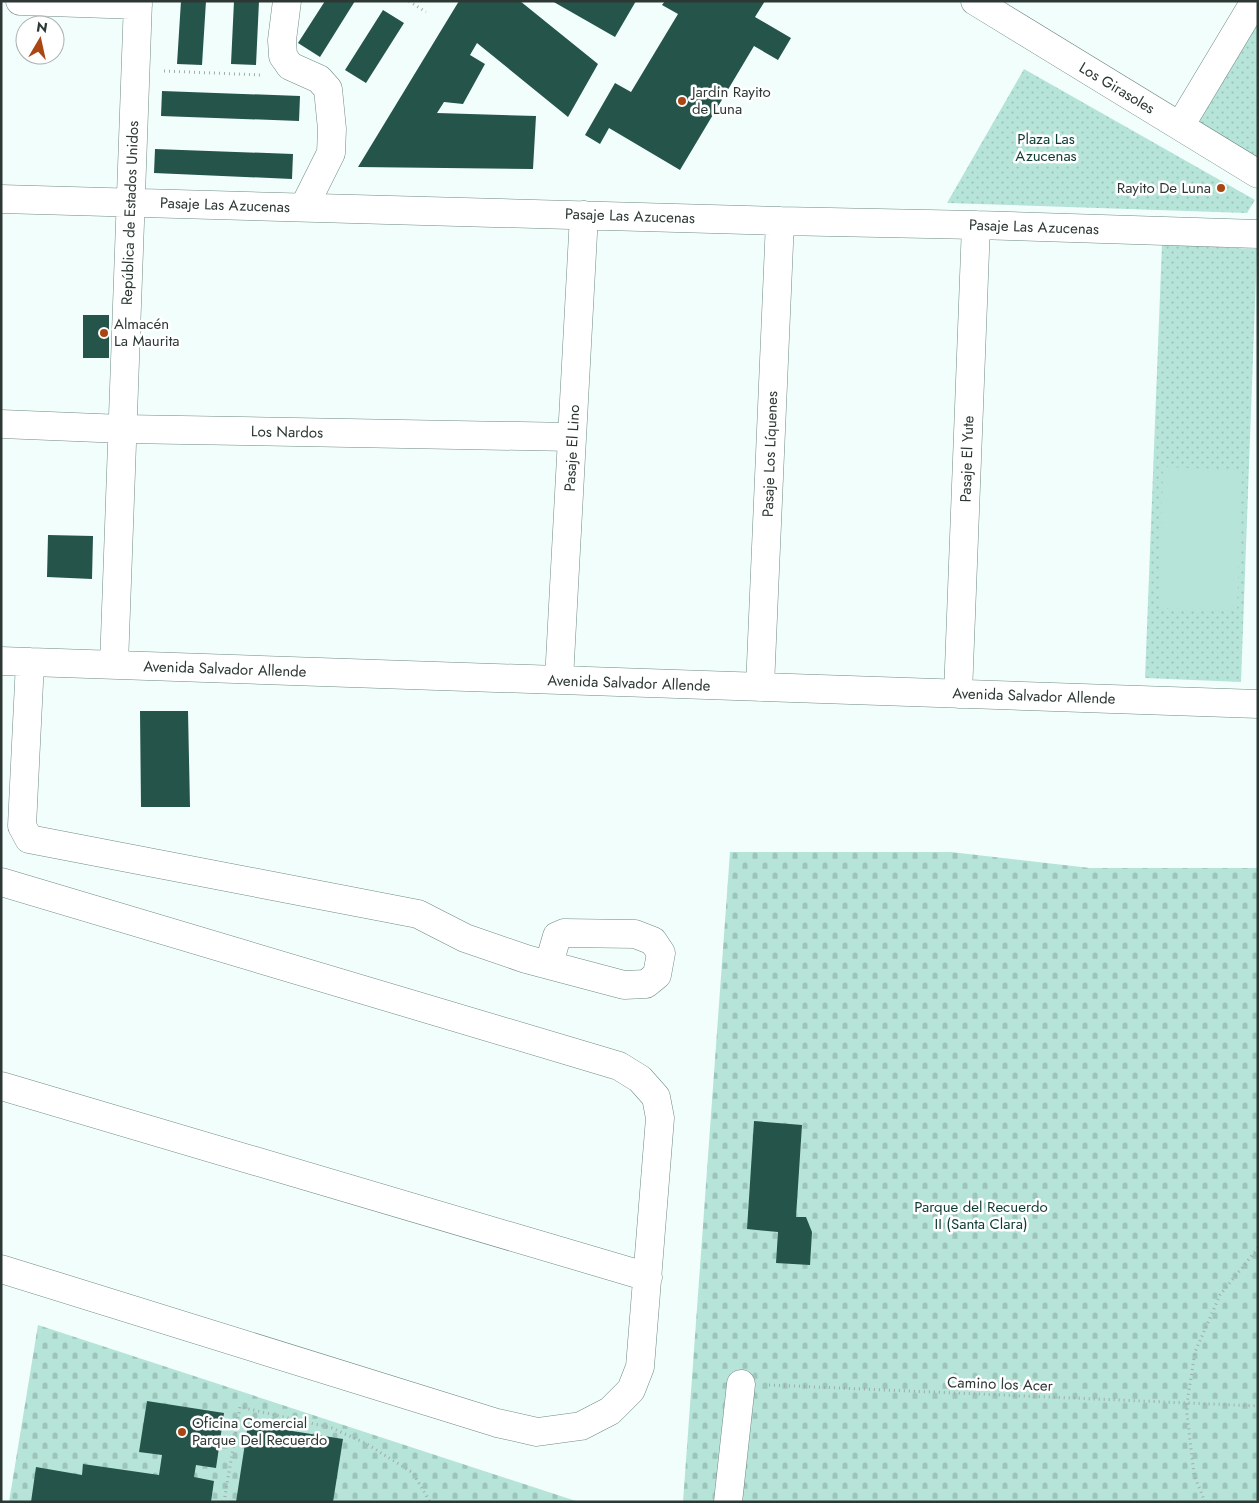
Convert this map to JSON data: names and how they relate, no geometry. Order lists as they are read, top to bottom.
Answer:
{
  "streets": {
    "street": [
      "Los Girasoles",
      "Pasaje Las Azucenas",
      "República de Estados Unidos",
      "Los Nardos",
      "Pasaje El Lino",
      "Pasaje Los Líquenes",
      "Pasaje El Yute",
      "Avenida Salvador Allende"
    ],
    "path": ["Camino los Acer"]
  },
  "crossings": [
    ["Pasaje Las Azucenas", "República de Estados Unidos"],
    ["Pasaje Las Azucenas", "Pasaje El Lino"],
    ["Pasaje Las Azucenas", "Pasaje Los Líquenes"],
    ["Pasaje Las Azucenas", "Pasaje El Yute"],
    ["República de Estados Unidos", "Los Nardos"],
    ["República de Estados Unidos", "Avenida Salvador Allende"],
    ["Los Nardos", "Pasaje El Lino"],
    ["Pasaje El Lino", "Avenida Salvador Allende"],
    ["Pasaje Los Líquenes", "Avenida Salvador Allende"],
    ["Pasaje El Yute", "Avenida Salvador Allende"]
  ],
  "parks": ["Plaza Las Azucenas", "Parque del Recuerdo II (Santa Clara)"],
  "places": [
    "Jardin Rayito de Luna",
    "Rayito De Luna",
    "Almacén La Maurita",
    "Oficina Comercial Parque Del Recuerdo"
  ],
  "north": "top"
}
